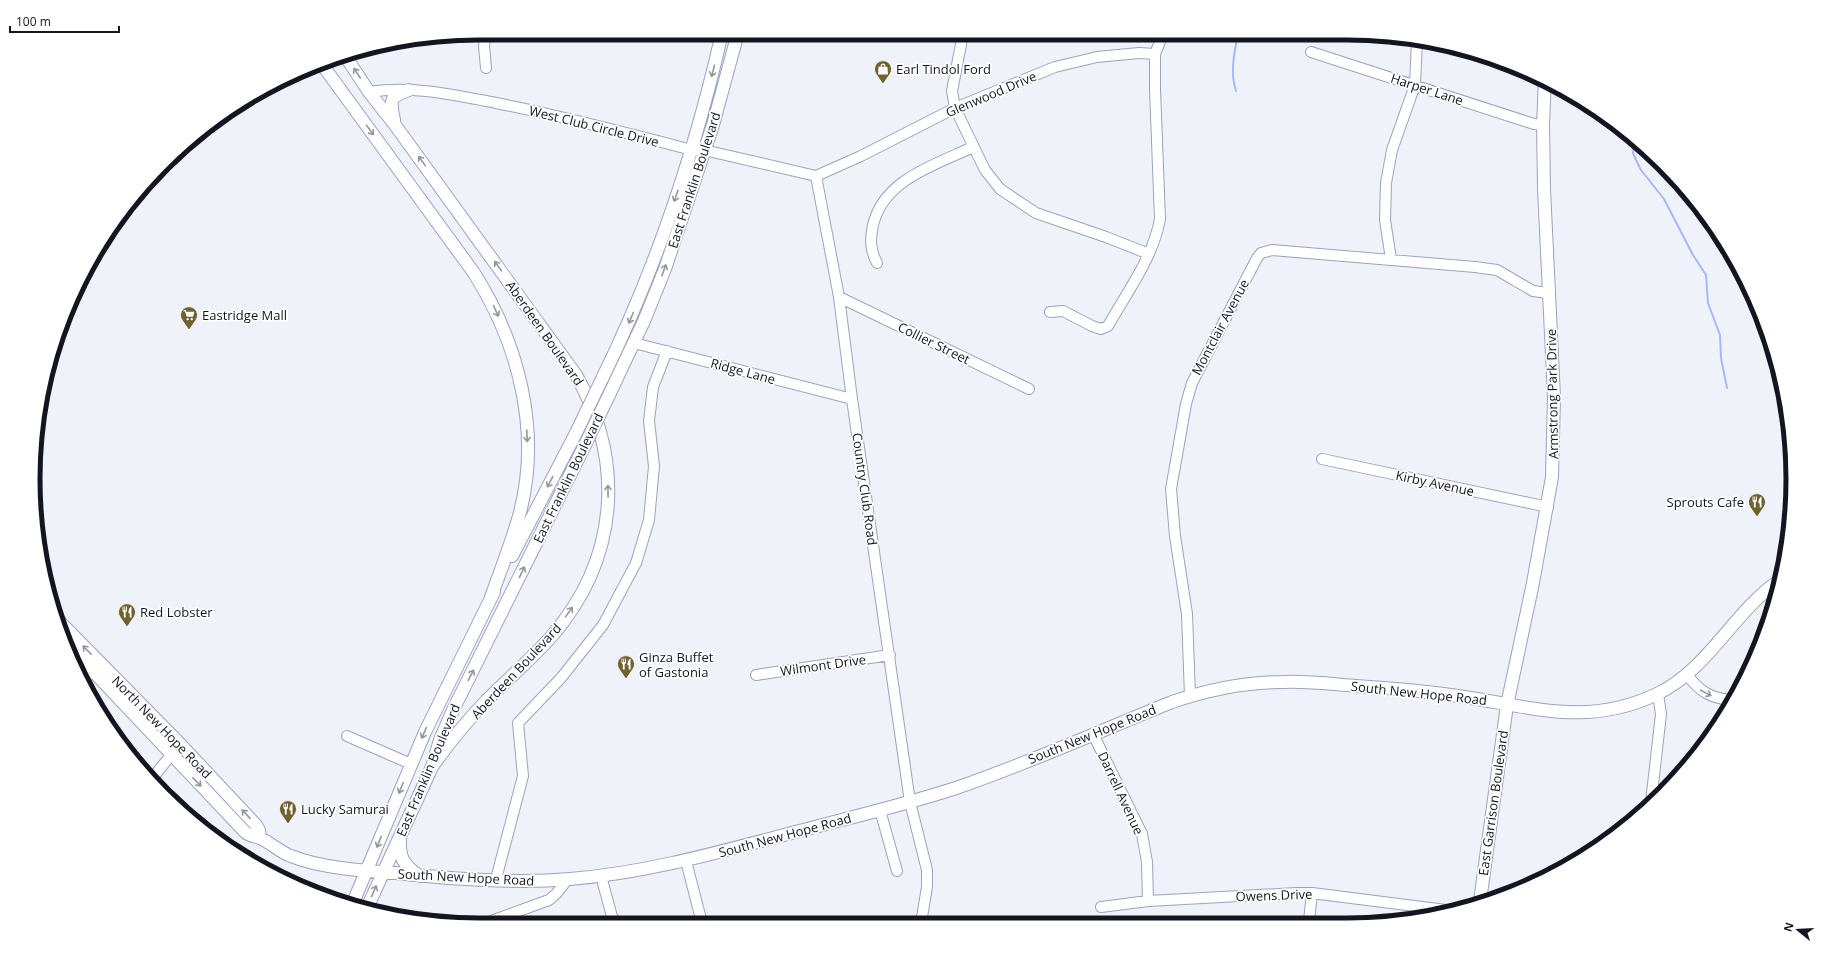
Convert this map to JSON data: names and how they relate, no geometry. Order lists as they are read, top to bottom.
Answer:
{
  "streets": {
    "main road": [
      "East Franklin Boulevard",
      "Aberdeen Boulevard",
      "Armstrong Park Drive",
      "South New Hope Road",
      "North New Hope Road",
      "East Garrison Boulevard"
    ],
    "street": [
      "Harper Lane",
      "Glenwood Drive",
      "West Club Circle Drive",
      "Montclair Avenue",
      "Collier Street",
      "Ridge Lane",
      "Kirby Avenue",
      "Country Club Road",
      "Wilmont Drive",
      "Darrell Avenue",
      "Owens Drive"
    ]
  },
  "crossings": [
    ["Harper Lane", "Armstrong Park Drive"],
    ["Glenwood Drive", "West Club Circle Drive"],
    ["Glenwood Drive", "Country Club Road"],
    ["West Club Circle Drive", "East Franklin Boulevard"],
    ["West Club Circle Drive", "Aberdeen Boulevard"],
    ["West Club Circle Drive", "Country Club Road"],
    ["East Franklin Boulevard", "Aberdeen Boulevard"],
    ["East Franklin Boulevard", "Ridge Lane"],
    ["East Franklin Boulevard", "South New Hope Road"],
    ["East Franklin Boulevard", "North New Hope Road"],
    ["Montclair Avenue", "Armstrong Park Drive"],
    ["Montclair Avenue", "South New Hope Road"],
    ["Collier Street", "Country Club Road"],
    ["Ridge Lane", "Country Club Road"],
    ["Armstrong Park Drive", "Kirby Avenue"],
    ["Armstrong Park Drive", "South New Hope Road"],
    ["Armstrong Park Drive", "East Garrison Boulevard"],
    ["Country Club Road", "Wilmont Drive"],
    ["Country Club Road", "South New Hope Road"],
    ["South New Hope Road", "North New Hope Road"],
    ["South New Hope Road", "Darrell Avenue"],
    ["South New Hope Road", "East Garrison Boulevard"],
    ["Darrell Avenue", "Owens Drive"]
  ],
  "places": {
    "shop": ["Earl Tindol Ford"],
    "supermarket": ["Eastridge Mall"],
    "restaurant": [
      "Sprouts Cafe",
      "Red Lobster",
      "Ginza Buffet of Gastonia",
      "Lucky Samurai"
    ]
  },
  "scale_bar": "100 m",
  "north": "left"
}
